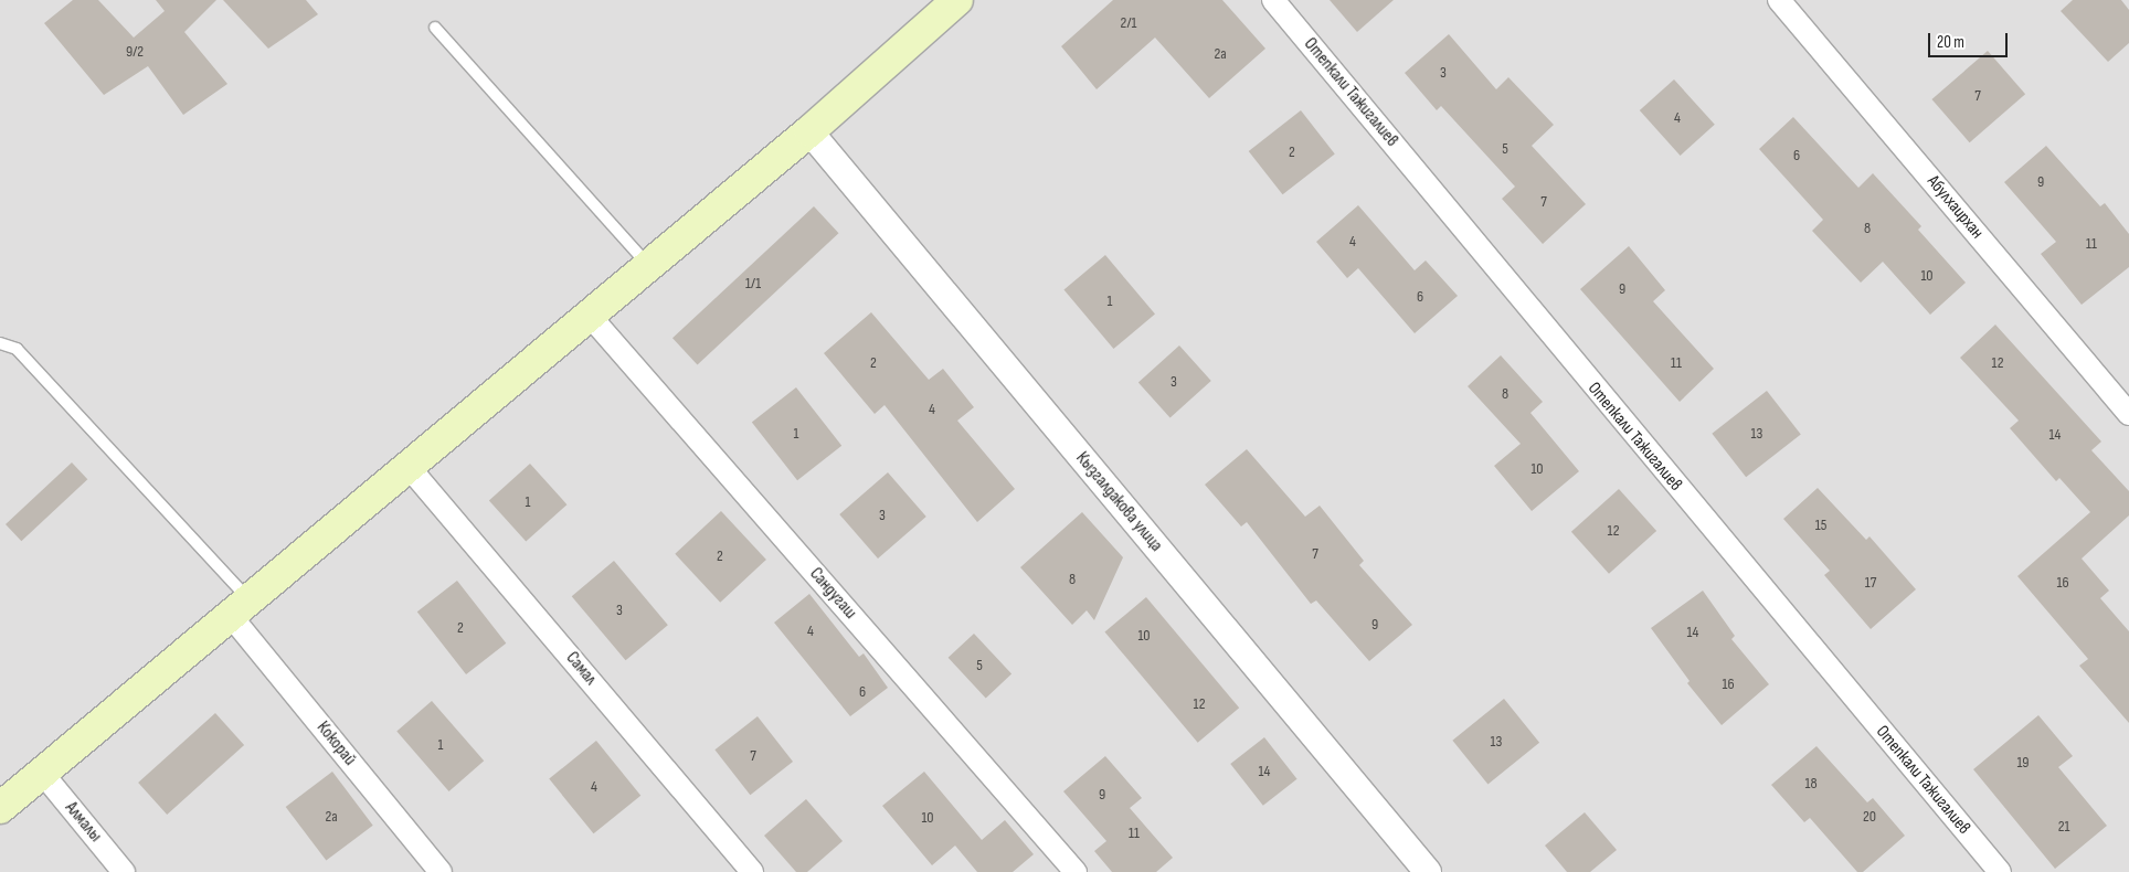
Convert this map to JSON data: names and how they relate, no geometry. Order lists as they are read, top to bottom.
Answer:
{
  "streets": {
    "street": [
      "Отепкали Тажигалиев",
      "Абулхаирхан",
      "Кызгалдакова улица",
      "Сандугаш",
      "Самал",
      "Кокорай",
      "Алмалы"
    ]
  },
  "house_numbers": [
    "2/1",
    "9/2",
    "2а",
    "3",
    "7",
    "4",
    "5",
    "2",
    "6",
    "9",
    "7",
    "8",
    "4",
    "11",
    "10",
    "1/1",
    "9",
    "6",
    "1",
    "2",
    "11",
    "12",
    "3",
    "8",
    "4",
    "1",
    "13",
    "14",
    "10",
    "1",
    "3",
    "15",
    "12",
    "7",
    "2",
    "8",
    "17",
    "16",
    "3",
    "9",
    "2",
    "4",
    "14",
    "10",
    "5",
    "16",
    "6",
    "12",
    "13",
    "1",
    "7",
    "19",
    "14",
    "18",
    "4",
    "9",
    "2а",
    "20",
    "10",
    "21",
    "11"
  ],
  "scale_bar": "20 m"
}
